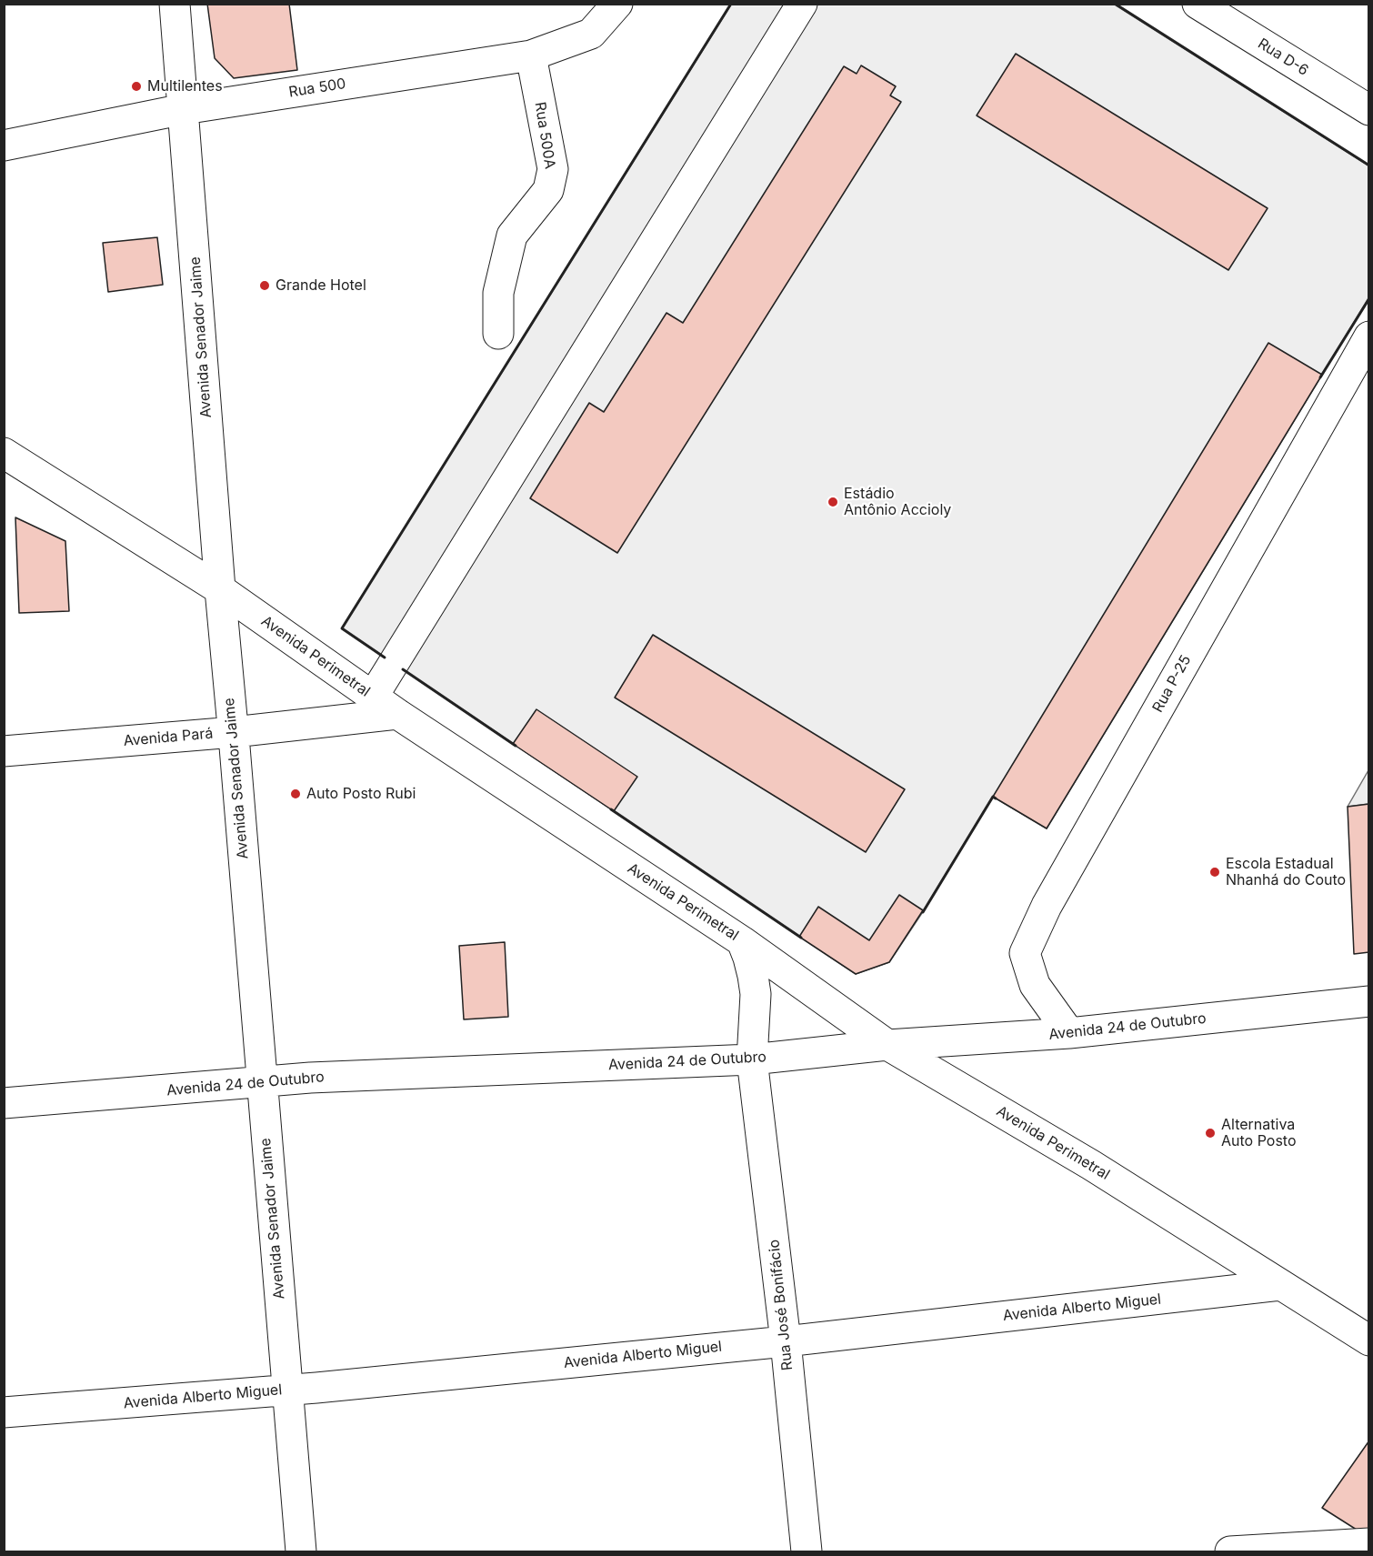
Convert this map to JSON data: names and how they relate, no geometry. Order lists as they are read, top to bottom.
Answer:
{
  "streets": {
    "street": [
      "Rua D-6",
      "Rua 500",
      "Rua 500A",
      "Avenida Senador Jaime",
      "Avenida Perimetral",
      "Rua P-25",
      "Avenida Pará",
      "Avenida 24 de Outubro",
      "Rua José Bonifácio",
      "Avenida Alberto Miguel"
    ]
  },
  "crossings": [
    ["Rua 500", "Rua 500A"],
    ["Rua 500", "Avenida Senador Jaime"],
    ["Avenida Senador Jaime", "Avenida Perimetral"],
    ["Avenida Senador Jaime", "Avenida Pará"],
    ["Avenida Senador Jaime", "Avenida 24 de Outubro"],
    ["Avenida Senador Jaime", "Avenida Alberto Miguel"],
    ["Avenida Perimetral", "Avenida Pará"],
    ["Avenida Perimetral", "Avenida 24 de Outubro"],
    ["Avenida Perimetral", "Rua José Bonifácio"],
    ["Avenida Perimetral", "Avenida Alberto Miguel"],
    ["Rua P-25", "Avenida 24 de Outubro"],
    ["Avenida 24 de Outubro", "Rua José Bonifácio"],
    ["Rua José Bonifácio", "Avenida Alberto Miguel"]
  ],
  "places": [
    "Multilentes",
    "Grande Hotel",
    "Estádio Antônio Accioly",
    "Auto Posto Rubi",
    "Escola Estadual Nhanhá do Couto",
    "Alternativa Auto Posto"
  ]
}
